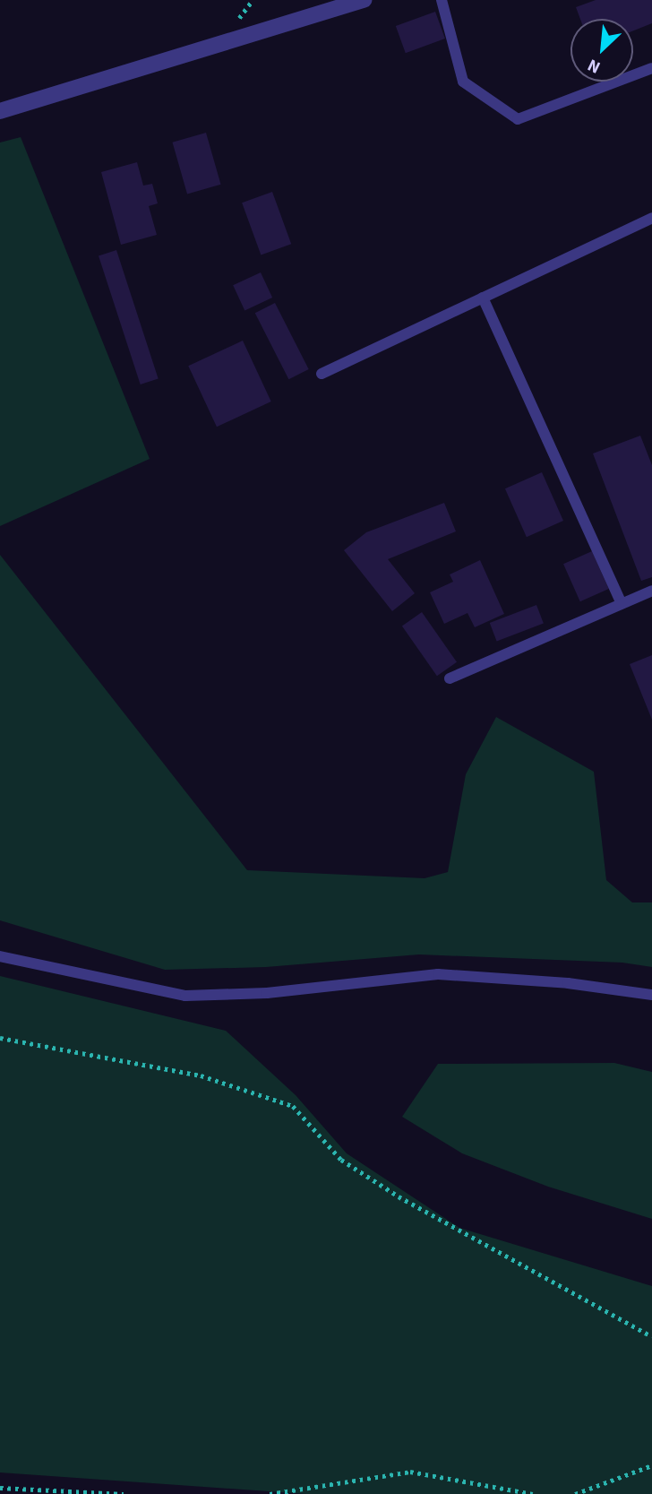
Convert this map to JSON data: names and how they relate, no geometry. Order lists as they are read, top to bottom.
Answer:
{
  "north": "bottom left"
}
